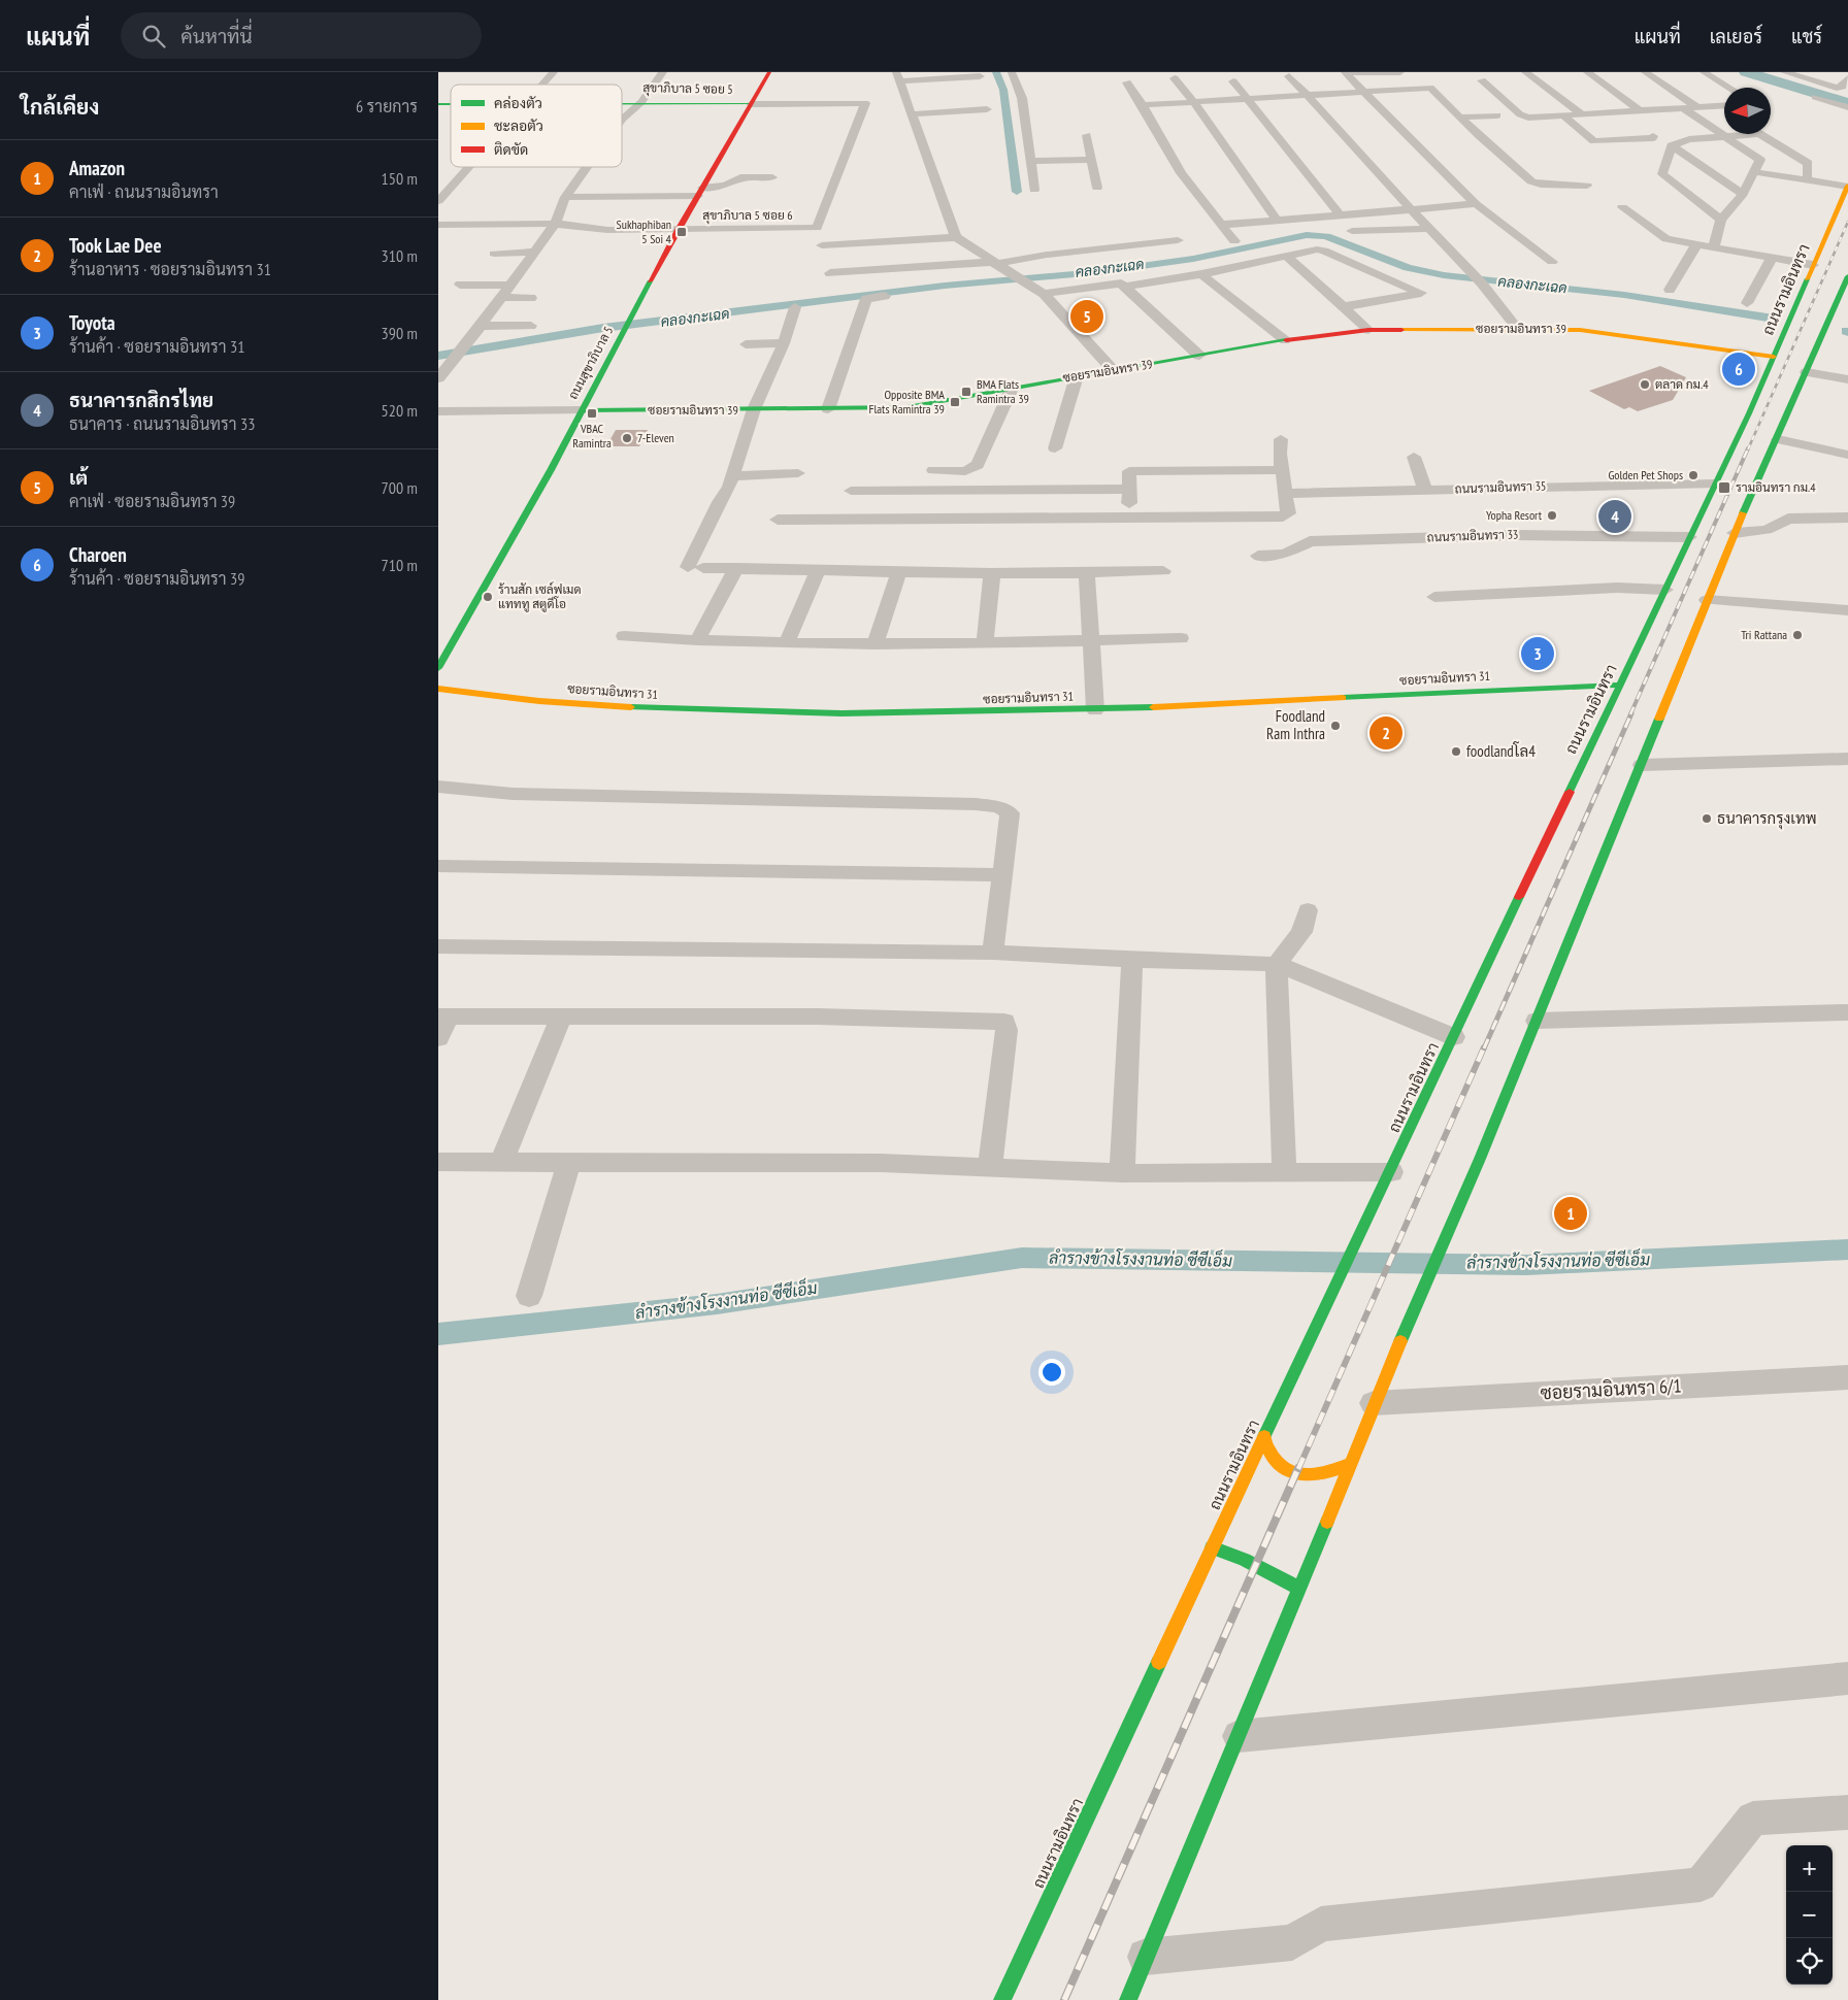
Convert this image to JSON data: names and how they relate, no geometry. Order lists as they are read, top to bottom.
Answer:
{
  "streets": {
    "main road": [
      "สุขาภิบาล 5 ซอย 5",
      "ถนนรามอินทรา",
      "ซอยรามอินทรา 39",
      "ถนนสุขาภิบาล 5",
      "ซอยรามอินทรา 31"
    ],
    "street": [
      "สุขาภิบาล 5 ซอย 6",
      "ถนนรามอินทรา 35",
      "ถนนรามอินทรา 33",
      "ซอยรามอินทรา 6/1"
    ]
  },
  "crossings": [
    ["สุขาภิบาล 5 ซอย 5", "สุขาภิบาล 5 ซอย 6"],
    ["สุขาภิบาล 5 ซอย 5", "ถนนสุขาภิบาล 5"],
    ["สุขาภิบาล 5 ซอย 6", "ถนนสุขาภิบาล 5"],
    ["ถนนรามอินทรา", "ซอยรามอินทรา 39"],
    ["ถนนรามอินทรา", "ถนนรามอินทรา 35"],
    ["ถนนรามอินทรา", "ถนนรามอินทรา 33"],
    ["ถนนรามอินทรา", "ซอยรามอินทรา 31"],
    ["ซอยรามอินทรา 39", "ถนนสุขาภิบาล 5"]
  ],
  "water": ["คลองกะเฉด", "ลำรางข้างโรงงานท่อ ซีซีเอ็ม"],
  "places": {
    "transit": [
      "Sukhaphiban 5 Soi 4",
      "BMA Flats Ramintra 39",
      "Opposite BMA Flats Ramintra 39",
      "VBAC Ramintra",
      "รามอินทรา กม.4"
    ],
    "other": [
      "ตลาด กม.4",
      "7-Eleven",
      "Golden Pet Shops",
      "Yopha Resort",
      "ร้านสัก เซล์ฟเมด แทททู สตูดีโอ",
      "Tri Rattana",
      "Foodland Ram Inthra",
      "foodlandโล4",
      "ธนาคารกรุงเทพ"
    ]
  },
  "legend": ["คล่องตัว", "ชะลอตัว", "ติดขัด"],
  "north": "left",
  "page": {
    "header": "แผนที่",
    "search": "ค้นหาที่นี่",
    "nav": ["แผนที่", "เลเยอร์", "แชร์"],
    "heading": ["ใกล้เคียง", "6 รายการ"],
    "list": [
      {
        "mark": "1",
        "name": "Amazon",
        "note": "คาเฟ่ · ถนนรามอินทรา",
        "value": "150 m"
      },
      {
        "mark": "2",
        "name": "Took Lae Dee",
        "note": "ร้านอาหาร · ซอยรามอินทรา 31",
        "value": "310 m"
      },
      {
        "mark": "3",
        "name": "Toyota",
        "note": "ร้านค้า · ซอยรามอินทรา 31",
        "value": "390 m"
      },
      {
        "mark": "4",
        "name": "ธนาคารกสิกรไทย",
        "note": "ธนาคาร · ถนนรามอินทรา 33",
        "value": "520 m"
      },
      {
        "mark": "5",
        "name": "เต้",
        "note": "คาเฟ่ · ซอยรามอินทรา 39",
        "value": "700 m"
      },
      {
        "mark": "6",
        "name": "Charoen",
        "note": "ร้านค้า · ซอยรามอินทรา 39",
        "value": "710 m"
      }
    ],
    "pins": [
      "5",
      "6",
      "4",
      "3",
      "2",
      "1"
    ],
    "map_buttons": ["+", "−"]
  }
}
